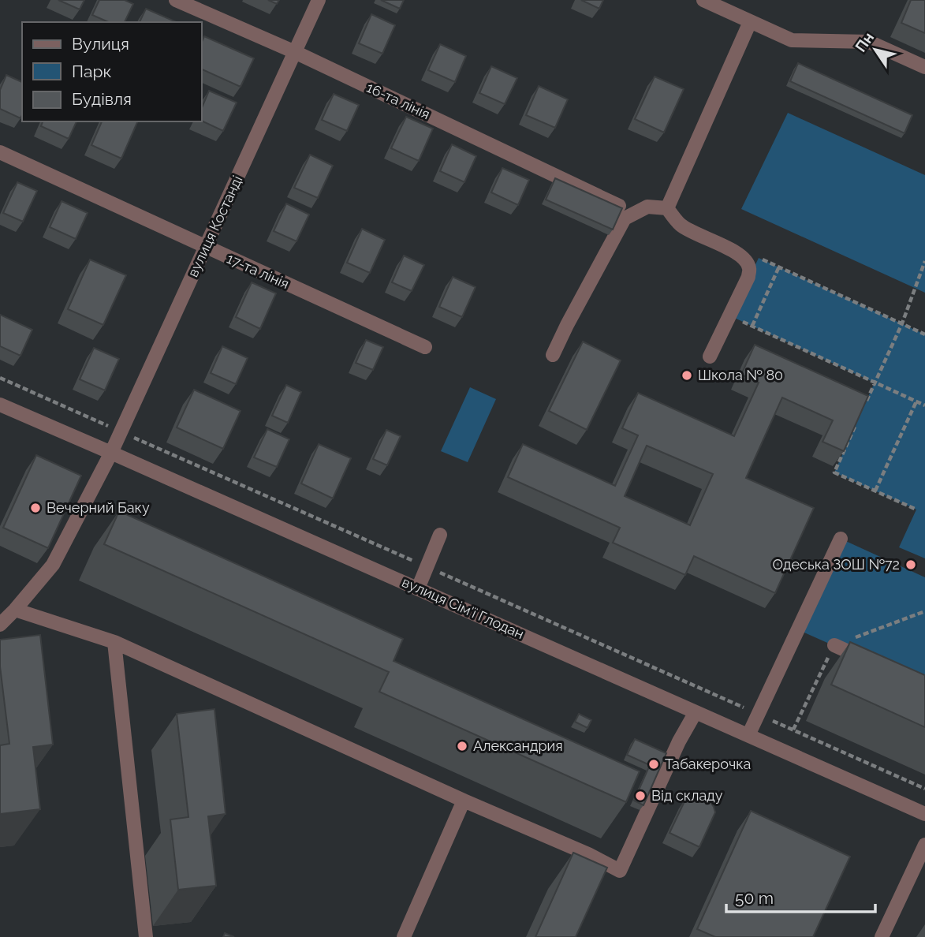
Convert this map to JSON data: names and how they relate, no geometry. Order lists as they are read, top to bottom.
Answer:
{
  "streets": {
    "street": [
      "16-та лінія",
      "вулиця Костанді",
      "17-та лінія",
      "вулиця Сім'ї Глодан"
    ]
  },
  "crossings": [
    ["16-та лінія", "вулиця Костанді"],
    ["вулиця Костанді", "17-та лінія"],
    ["вулиця Костанді", "вулиця Сім'ї Глодан"]
  ],
  "places": [
    "Школа № 80",
    "Вечерний Баку",
    "Одеська ЗОШ №72",
    "Александрия",
    "Табакерочка",
    "Від складу"
  ],
  "legend": ["Вулиця", "Парк", "Будівля"],
  "scale_bar": "50 m",
  "north": "top left"
}
